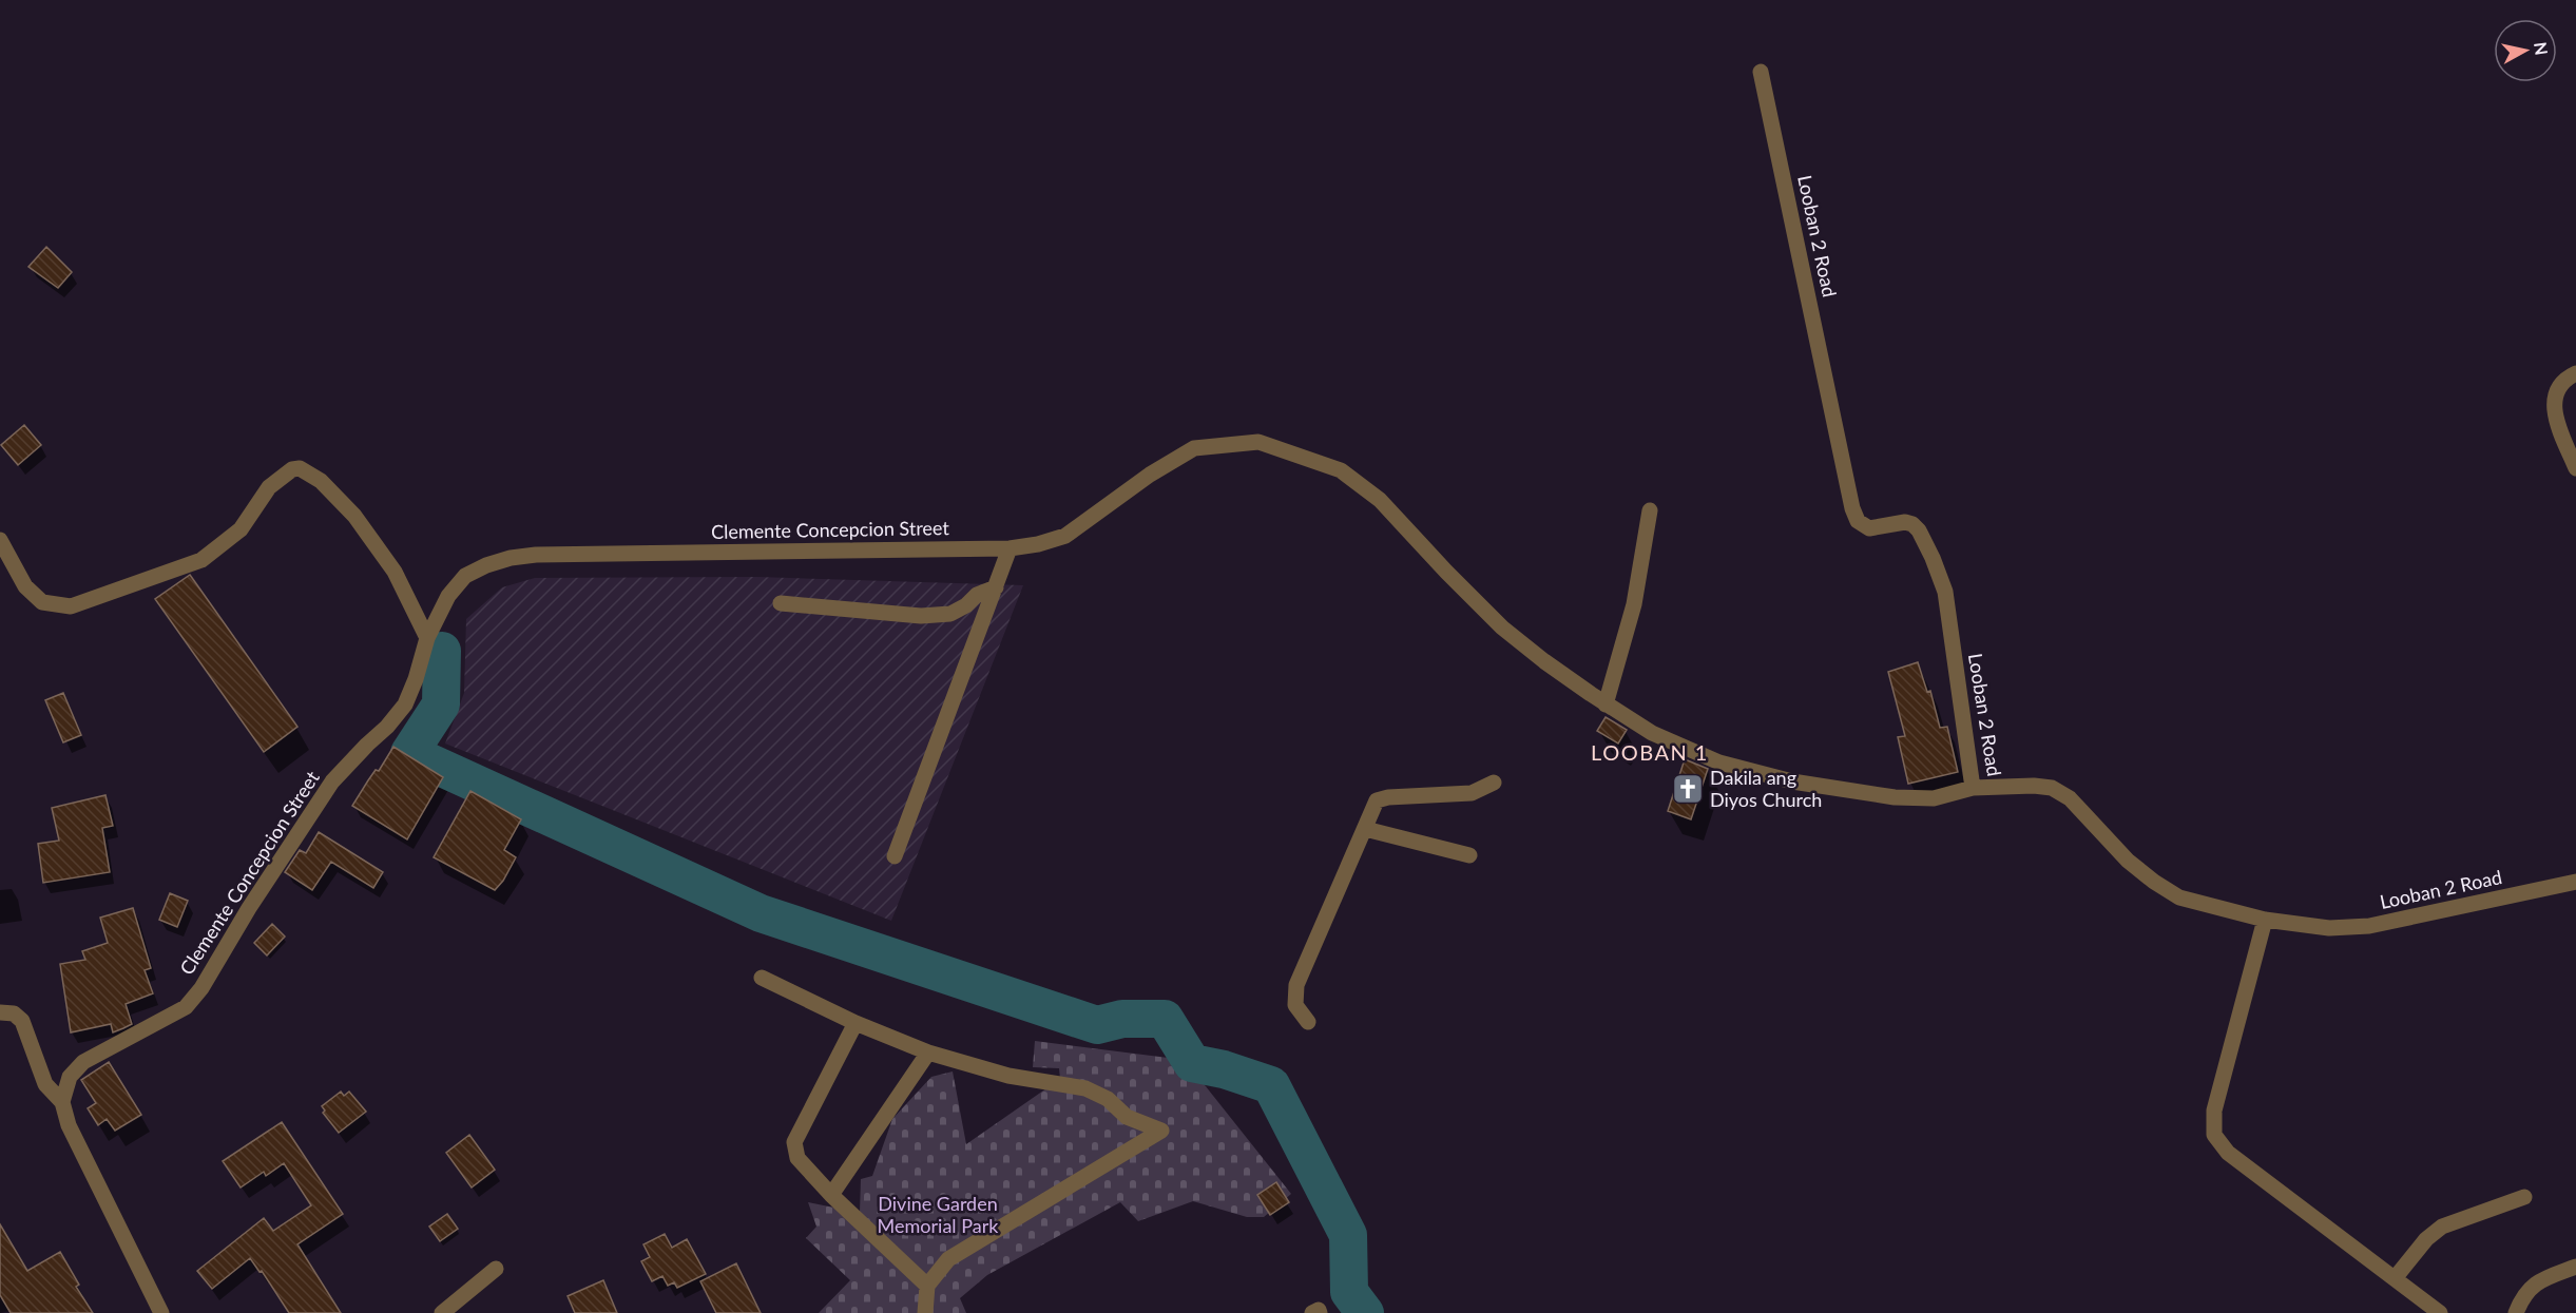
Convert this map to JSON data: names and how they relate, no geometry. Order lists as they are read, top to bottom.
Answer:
{
  "streets": {
    "street": ["Looban 2 Road", "Clemente Concepcion Street"]
  },
  "crossings": [
    ["Looban 2 Road", "Clemente Concepcion Street"]
  ],
  "districts": ["LOOBAN 1"],
  "parks": ["Divine Garden Memorial Park"],
  "places": {
    "church": ["Dakila ang Diyos Church"]
  },
  "north": "right"
}
